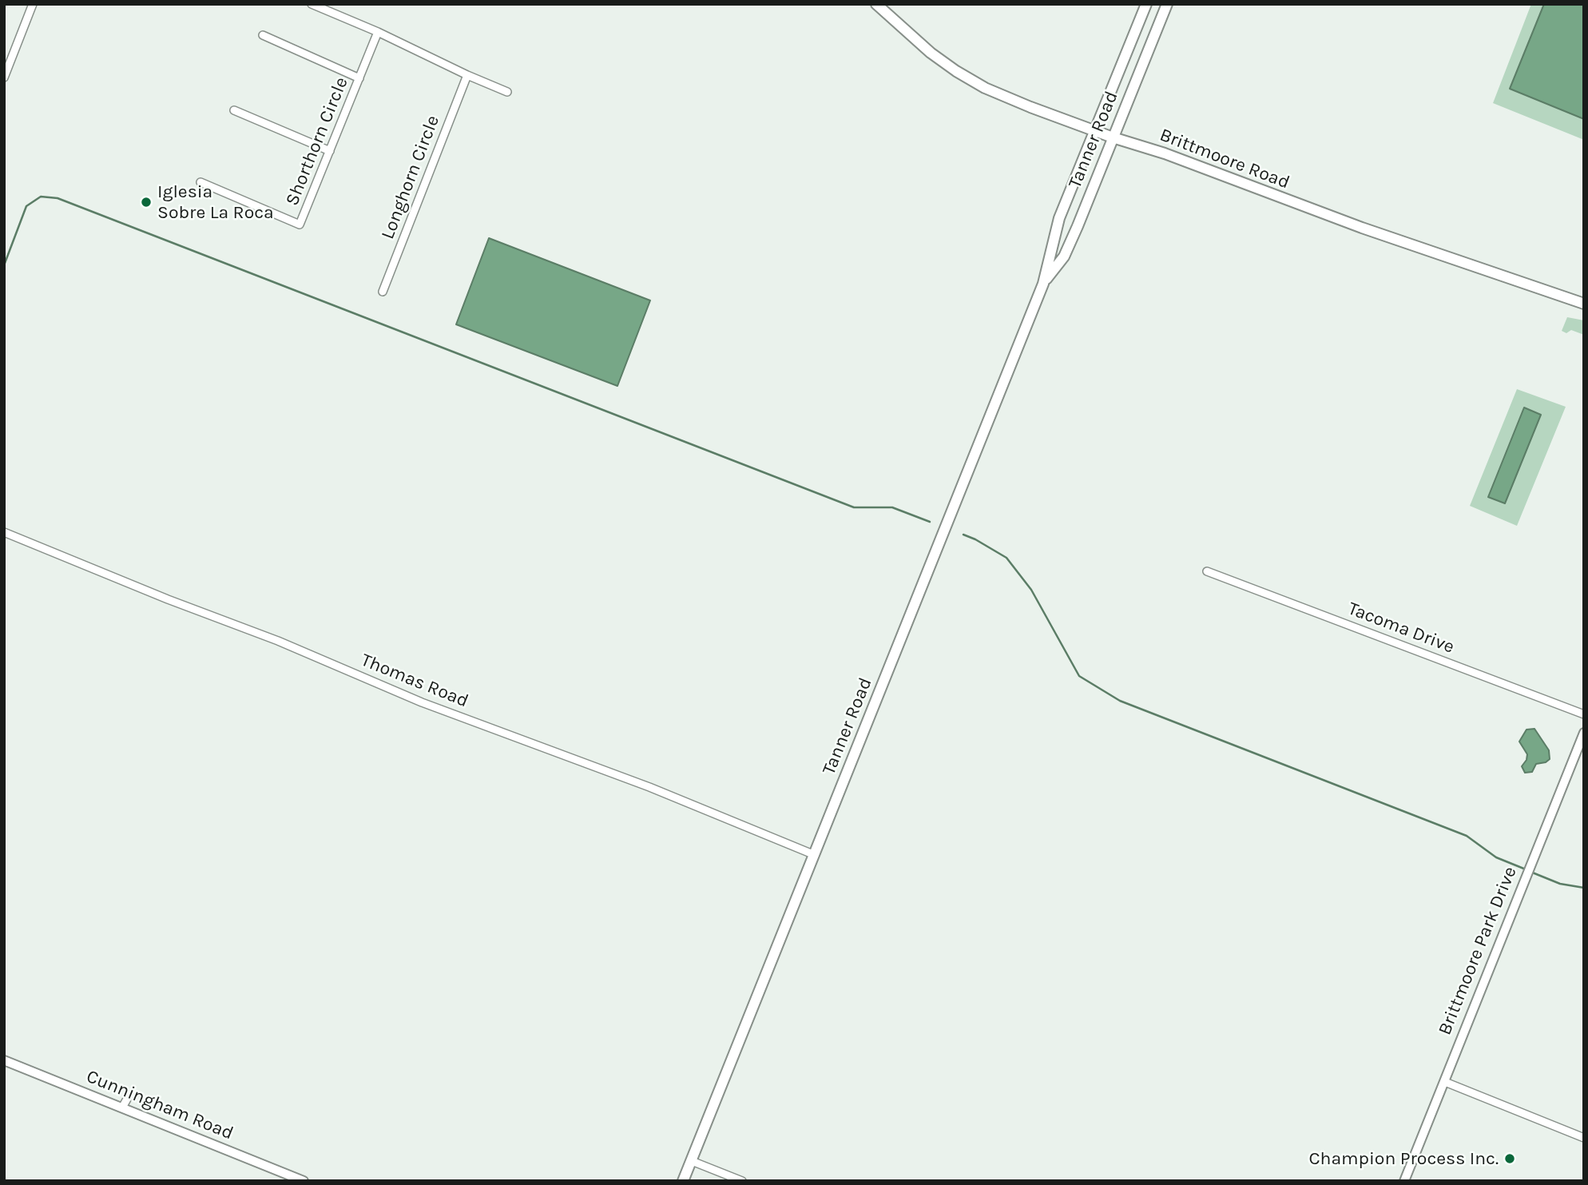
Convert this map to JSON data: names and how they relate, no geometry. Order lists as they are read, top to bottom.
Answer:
{
  "streets": {
    "main road": ["Tanner Road", "Brittmoore Road"],
    "street": [
      "Shorthorn Circle",
      "Longhorn Circle",
      "Tacoma Drive",
      "Thomas Road",
      "Brittmoore Park Drive",
      "Cunningham Road"
    ]
  },
  "crossings": [
    ["Tanner Road", "Brittmoore Road"],
    ["Tanner Road", "Thomas Road"]
  ],
  "places": ["Iglesia Sobre La Roca", "Champion Process Inc."]
}
